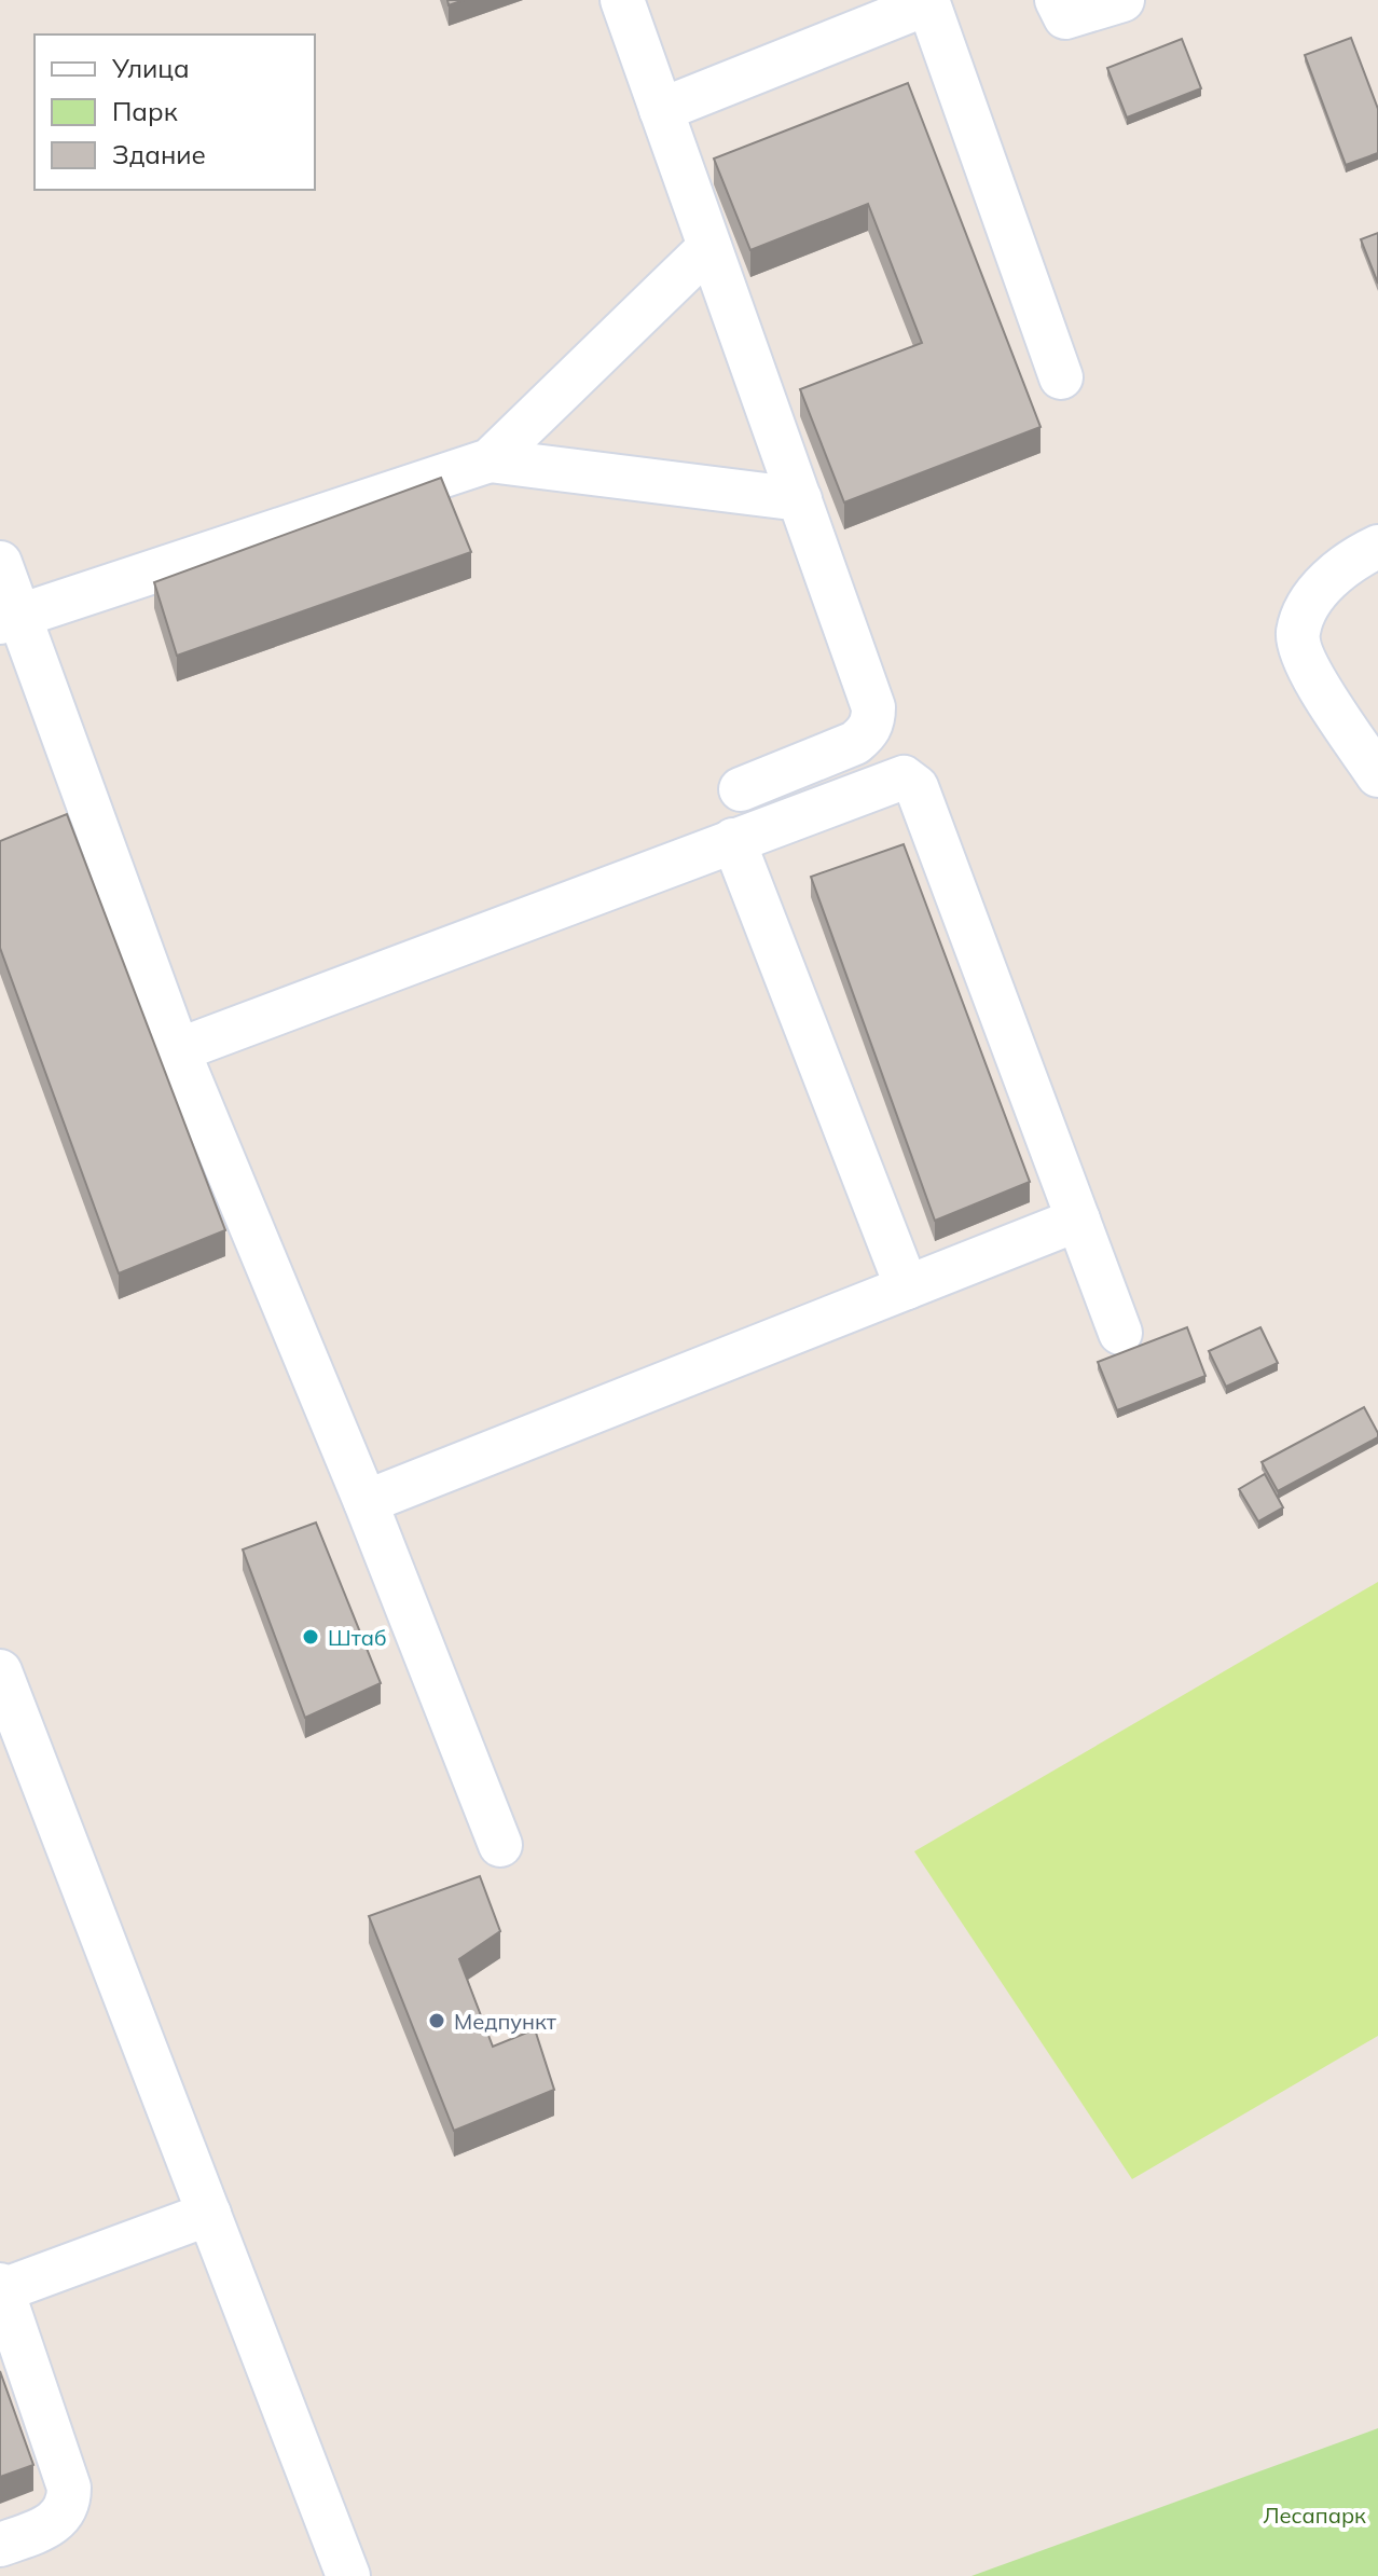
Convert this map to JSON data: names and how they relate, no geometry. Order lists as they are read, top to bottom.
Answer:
{
  "parks": ["Лесапарк"],
  "places": ["Штаб", "Медпункт"],
  "legend": ["Улица", "Парк", "Здание"]
}
